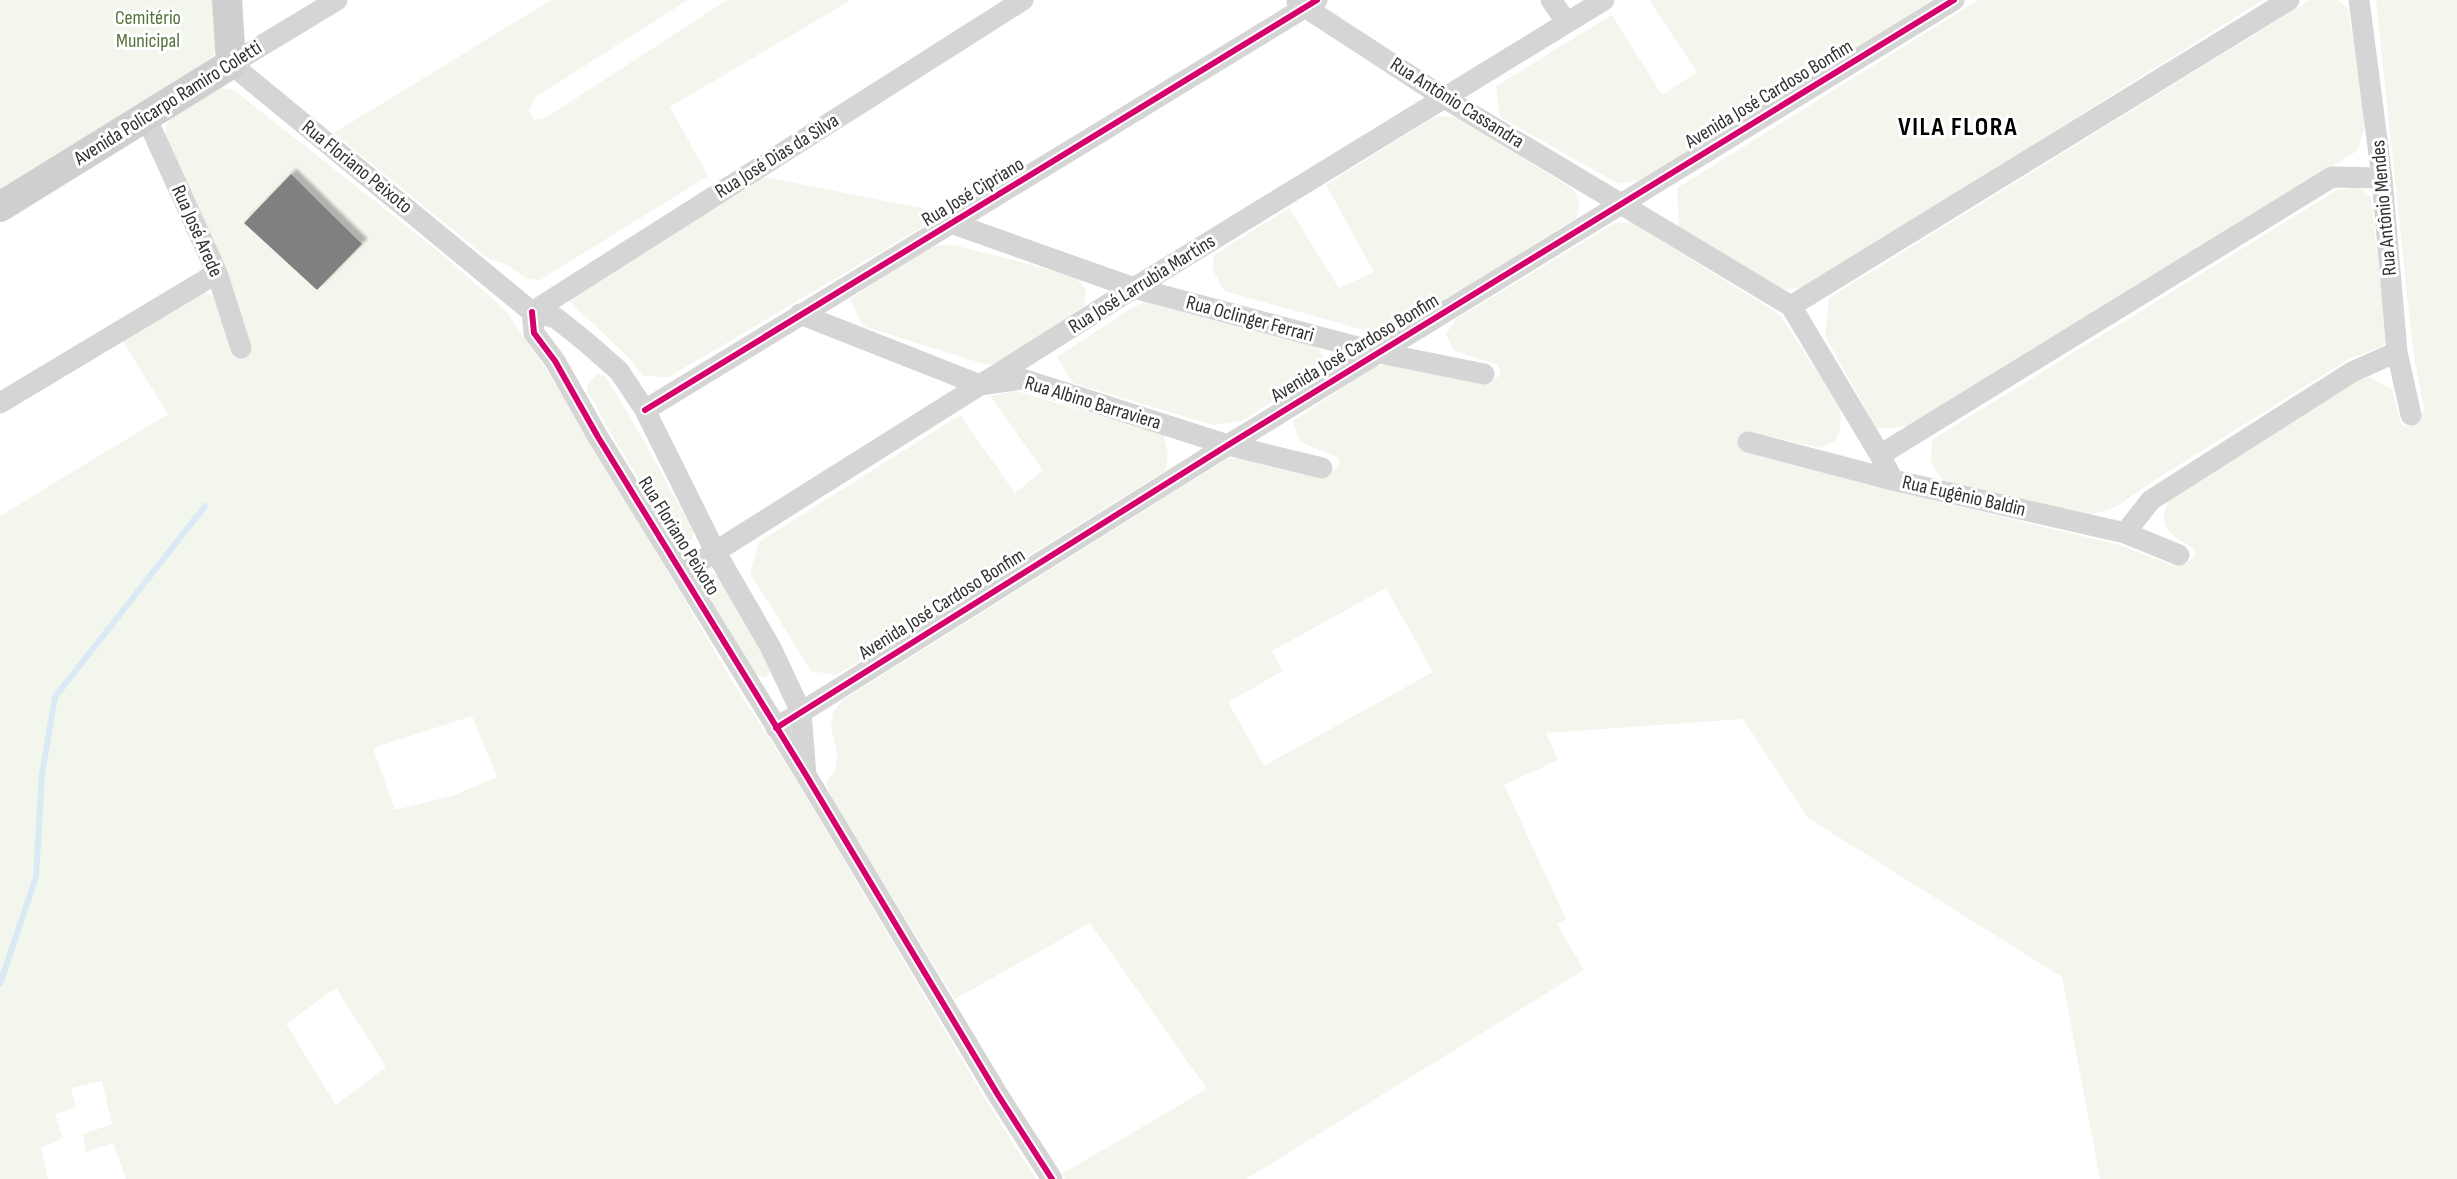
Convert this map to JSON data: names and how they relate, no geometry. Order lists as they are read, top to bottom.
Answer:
{
  "streets": {
    "street": [
      "Avenida José Cardoso Bonfim",
      "Avenida Policarpo Ramiro Coletti",
      "Rua Antônio Cassandra",
      "Rua José Dias da Silva",
      "Rua Floriano Peixoto",
      "Rua José Cipriano",
      "Rua Antônio Mendes",
      "Rua José Arede",
      "Rua José Larrubia Martins",
      "Rua Oclinger Ferrari",
      "Rua Albino Barraviera",
      "Rua Eugênio Baldin"
    ]
  },
  "crossings": [
    ["Avenida José Cardoso Bonfim", "Rua Antônio Cassandra"],
    ["Avenida José Cardoso Bonfim", "Rua Floriano Peixoto"],
    ["Avenida José Cardoso Bonfim", "Rua Oclinger Ferrari"],
    ["Avenida José Cardoso Bonfim", "Rua Albino Barraviera"],
    ["Avenida Policarpo Ramiro Coletti", "Rua Floriano Peixoto"],
    ["Avenida Policarpo Ramiro Coletti", "Rua José Arede"],
    ["Rua Antônio Cassandra", "Rua José Cipriano"],
    ["Rua Antônio Cassandra", "Rua José Larrubia Martins"],
    ["Rua José Dias da Silva", "Rua Floriano Peixoto"],
    ["Rua Floriano Peixoto", "Rua José Cipriano"],
    ["Rua Floriano Peixoto", "Rua José Larrubia Martins"],
    ["Rua José Cipriano", "Rua Oclinger Ferrari"],
    ["Rua José Cipriano", "Rua Albino Barraviera"],
    ["Rua José Larrubia Martins", "Rua Oclinger Ferrari"],
    ["Rua José Larrubia Martins", "Rua Albino Barraviera"]
  ],
  "districts": ["VILA FLORA"],
  "parks": ["Cemitério Municipal"]
}
